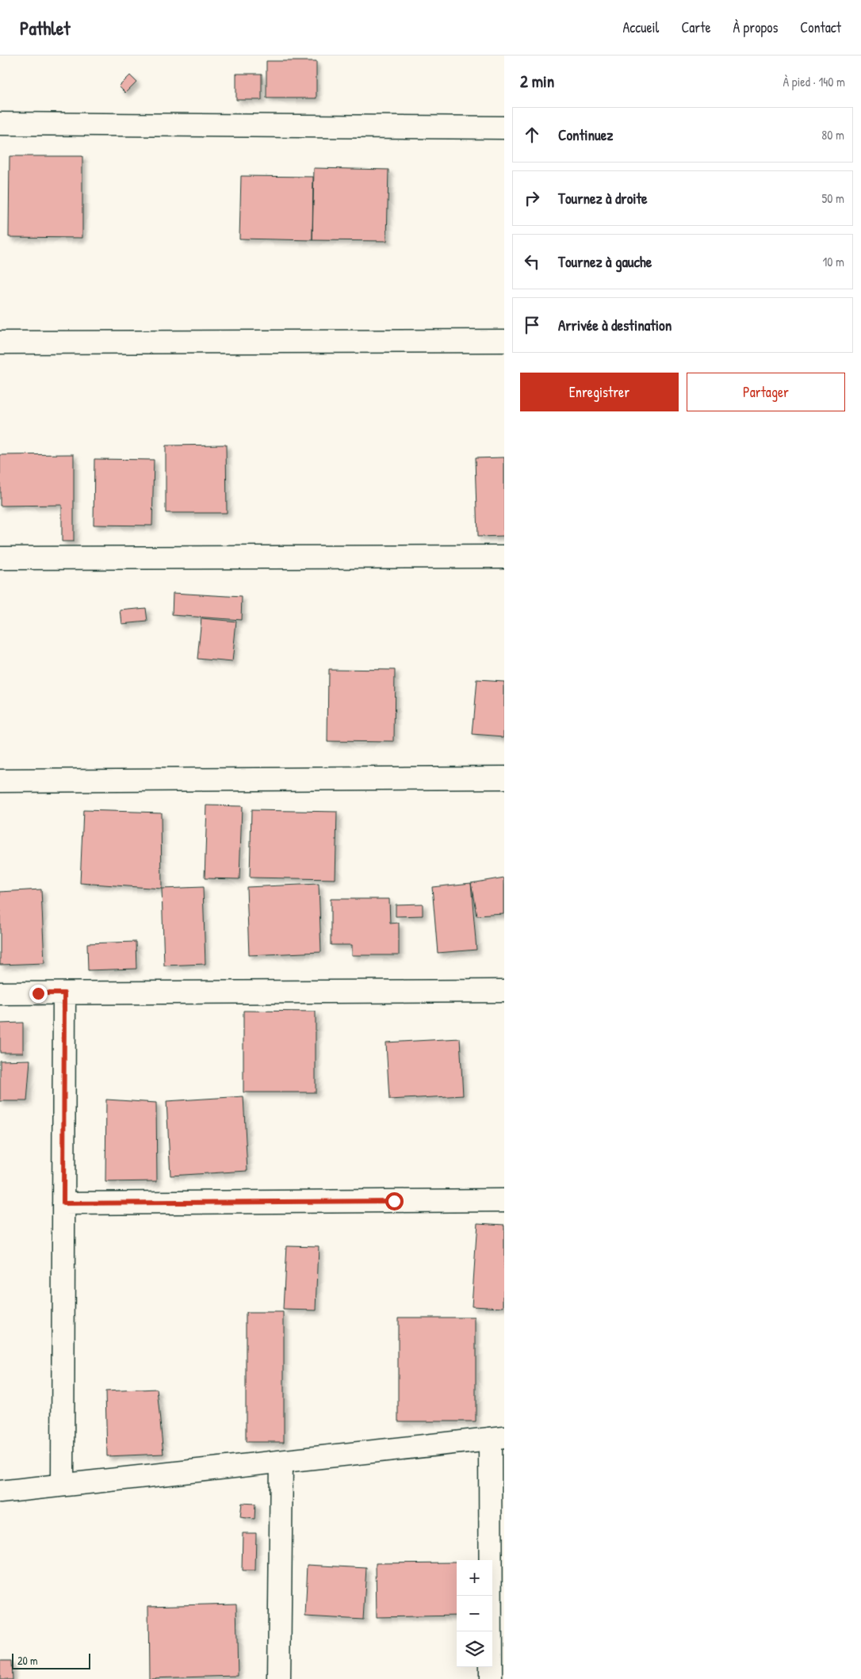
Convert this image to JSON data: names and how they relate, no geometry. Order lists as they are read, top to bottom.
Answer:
{
  "scale_bar": "20 m",
  "page": {
    "header": "Pathlet",
    "nav": [
      "Accueil",
      "Carte",
      "À propos",
      "Contact"
    ],
    "heading": ["2 min", "À pied · 140 m"],
    "list": [
      ["Continuez", "80 m"],
      ["Tournez à droite", "50 m"],
      ["Tournez à gauche", "10 m"],
      "Arrivée à destination"
    ],
    "buttons": ["Enregistrer", "Partager"],
    "map_buttons": ["+", "−"],
    "scale": "20 m"
  }
}
